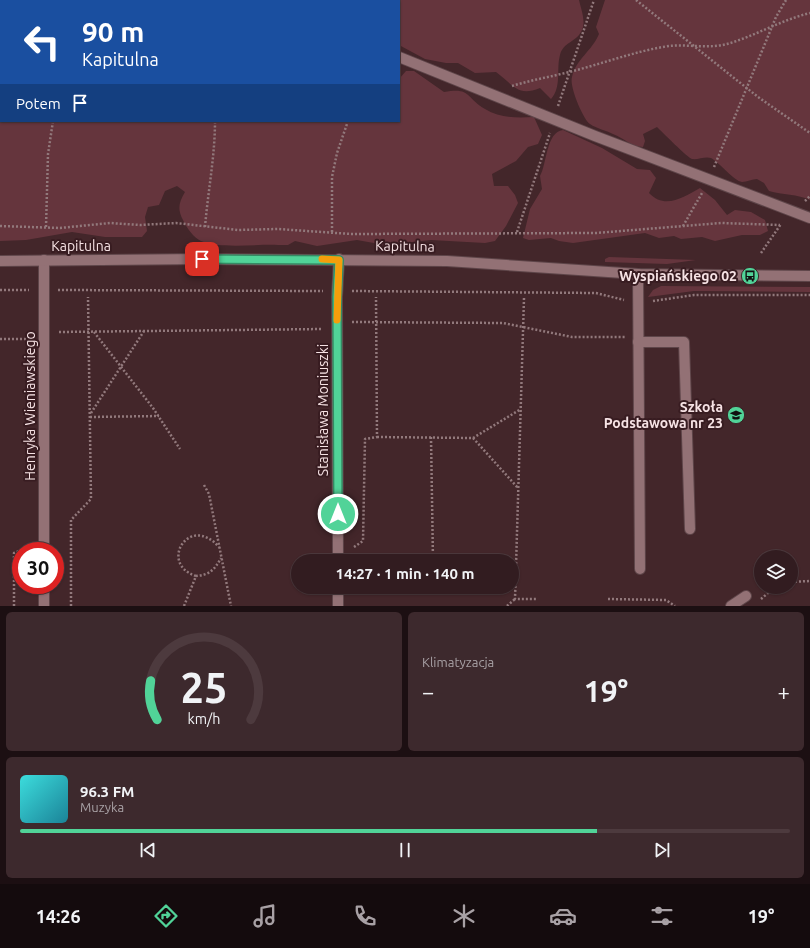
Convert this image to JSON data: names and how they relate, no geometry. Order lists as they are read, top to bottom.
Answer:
{
  "streets": {
    "street": ["Kapitulna", "Henryka Wieniawskiego", "Stanisława Moniuszki"]
  },
  "crossings": [
    ["Kapitulna", "Henryka Wieniawskiego"],
    ["Kapitulna", "Stanisława Moniuszki"]
  ],
  "places": {
    "bus stop": ["Wyspiańskiego 02"],
    "school or university": ["Szkoła Podstawowa nr 23"]
  },
  "page": {
    "turn": ["90 m", "Kapitulna"],
    "then": "Potem",
    "limit": "30",
    "trip": "14:27 · 1 min · 140 m",
    "tile": "Klimatyzacja",
    "heat": ["−", "19°", "+"],
    "song": ["96.3 FM", "Muzyka"],
    "tabs": ["14:26", "19°"],
    "gauge": ["25", "km/h"]
  }
}
